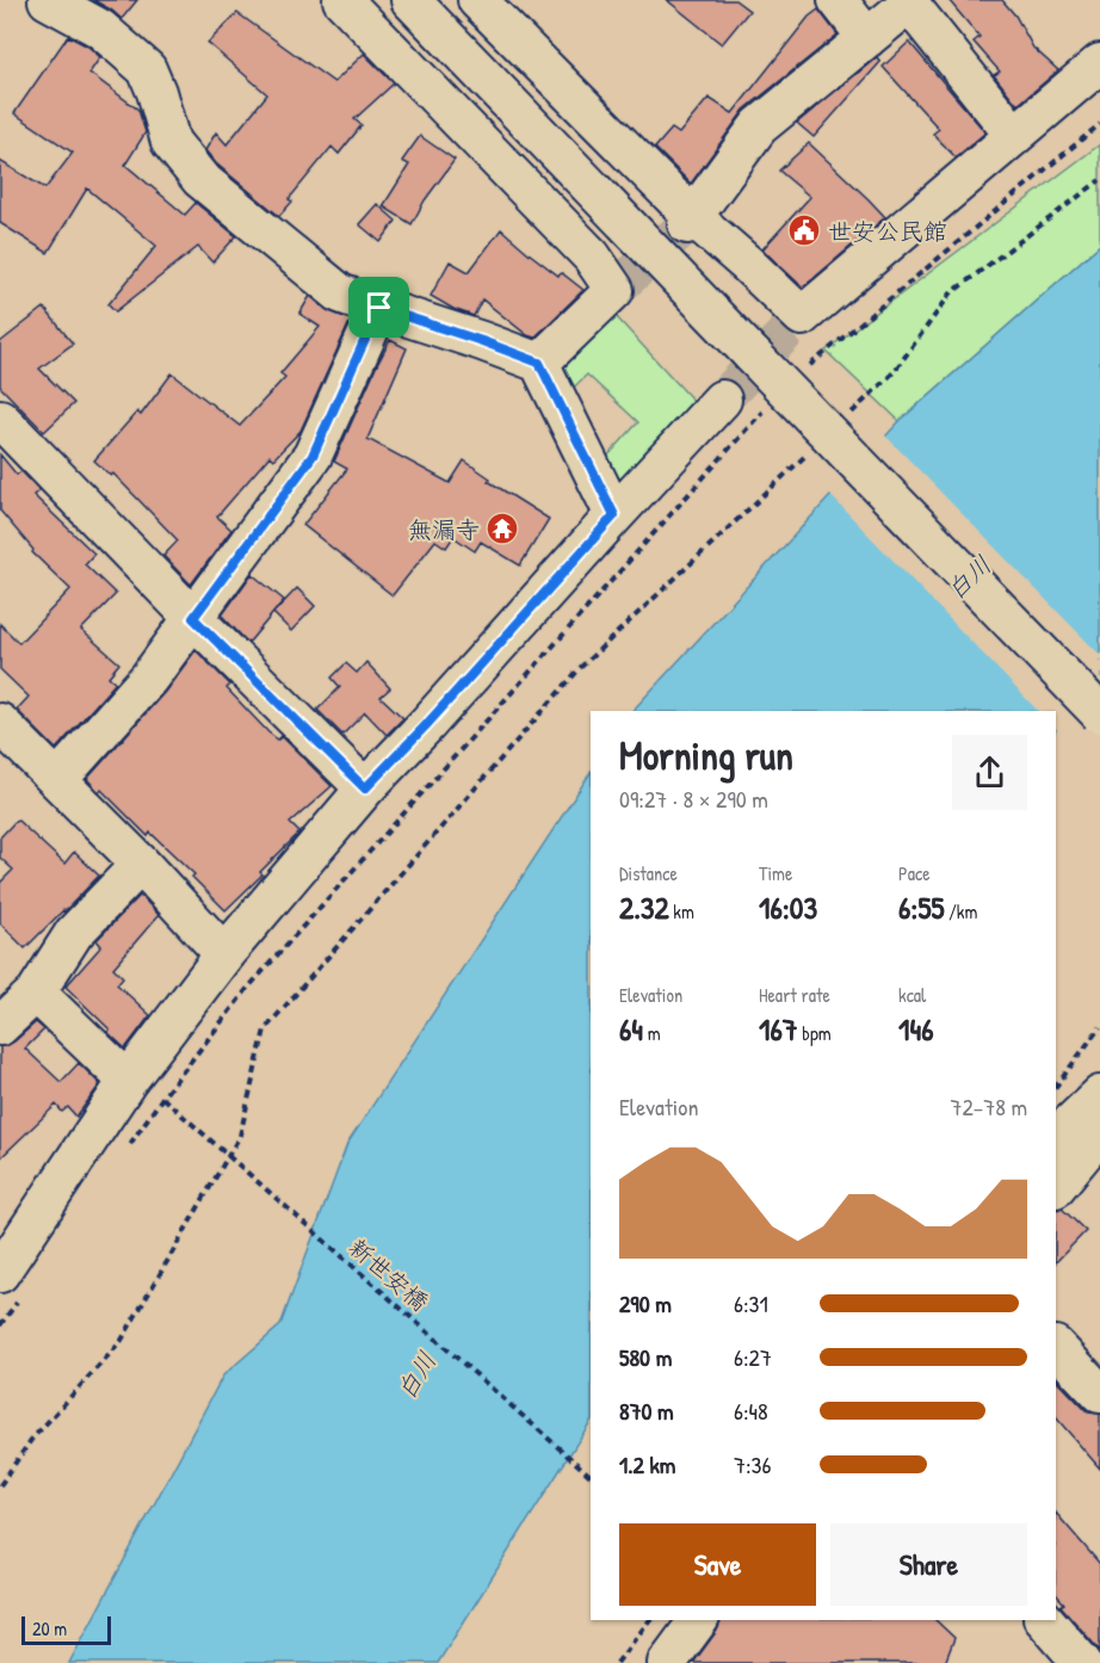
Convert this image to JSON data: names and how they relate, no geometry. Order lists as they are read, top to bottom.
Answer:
{
  "streets": {
    "path": ["新世安橋"]
  },
  "water": ["白川"],
  "places": {
    "public building": ["世安公民館"],
    "temple": ["無漏寺"]
  },
  "scale_bar": "20 m",
  "page": {
    "heading": ["Morning run", "09:27 · 8 × 290 m"],
    "stats": [
      ["Distance", "2.32 km"],
      ["Time", "16:03"],
      ["Pace", "6:55 /km"],
      ["Elevation", "64 m"],
      ["Heart rate", "167 bpm"],
      ["kcal", "146"]
    ],
    "chart": ["Elevation", "72–78 m"],
    "list": [
      {
        "name": "290 m",
        "note": "6:31"
      },
      {
        "name": "580 m",
        "note": "6:27"
      },
      {
        "name": "870 m",
        "note": "6:48"
      },
      {
        "name": "1.2 km",
        "note": "7:36"
      }
    ],
    "buttons": ["Save", "Share"],
    "scale": "20 m"
  }
}
